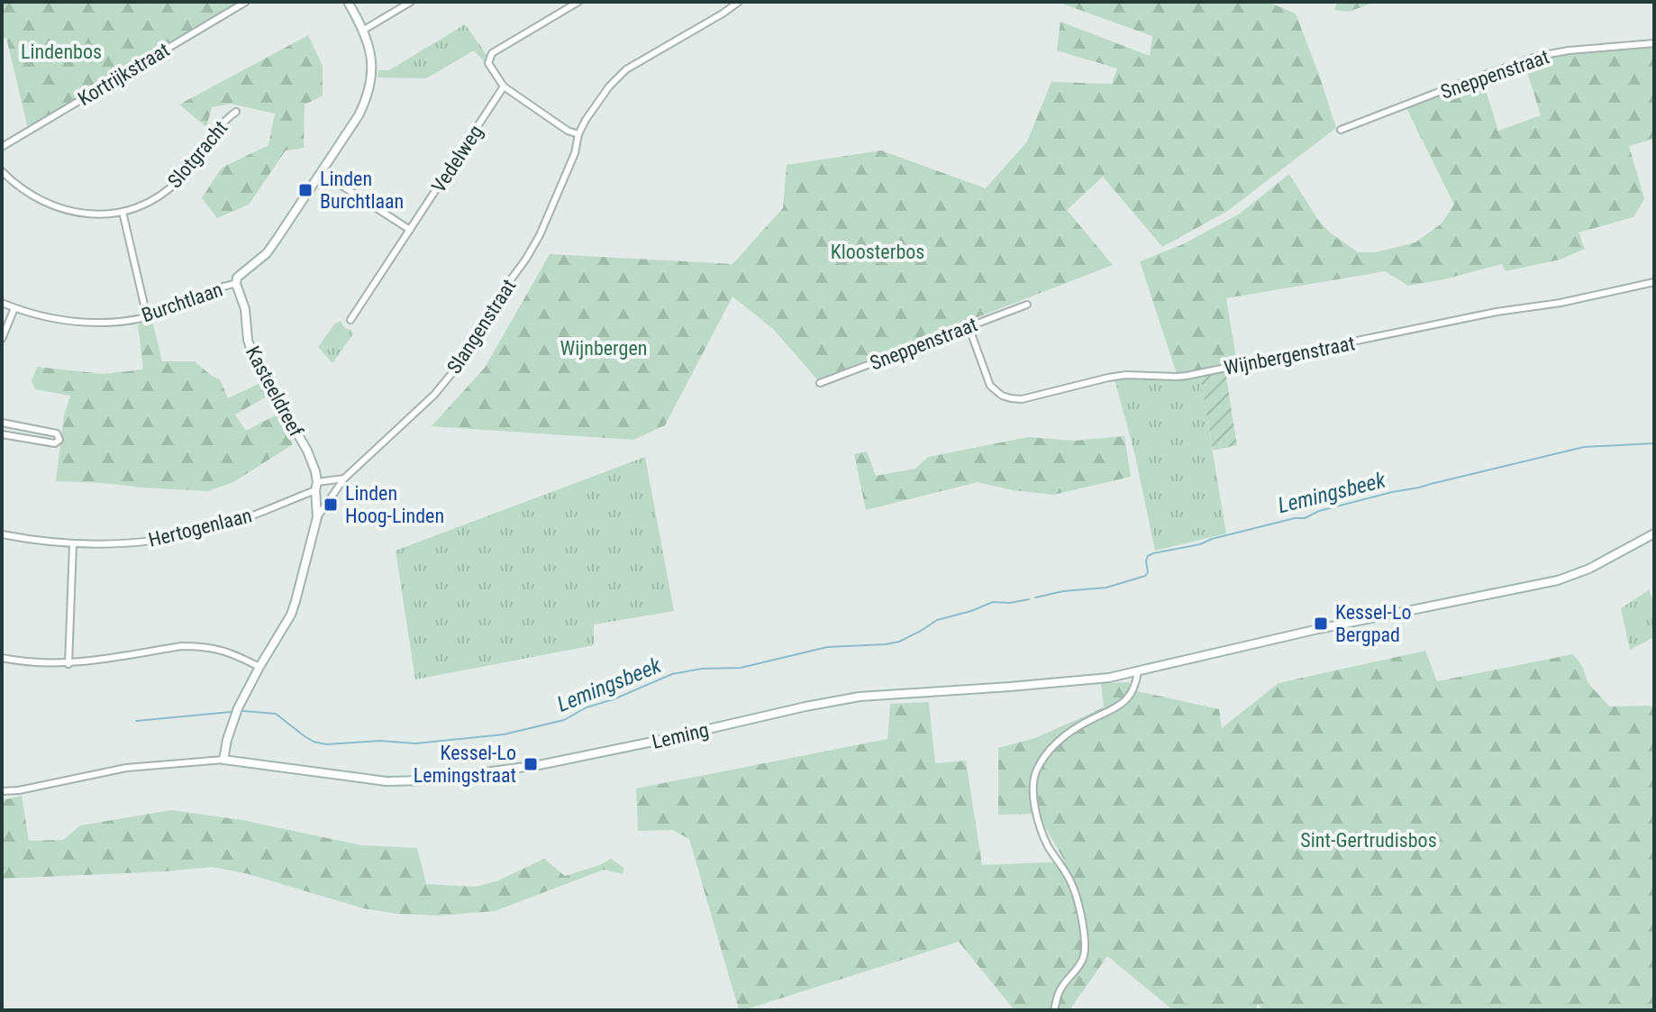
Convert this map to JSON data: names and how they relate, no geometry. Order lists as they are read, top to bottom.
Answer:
{
  "streets": {
    "street": [
      "Kortrijkstraat",
      "Sneppenstraat",
      "Slotgracht",
      "Vedelweg",
      "Burchtlaan",
      "Slangenstraat",
      "Wijnbergenstraat",
      "Kasteeldreef",
      "Hertogenlaan",
      "Leming"
    ]
  },
  "crossings": [
    ["Sneppenstraat", "Wijnbergenstraat"],
    ["Burchtlaan", "Kasteeldreef"],
    ["Slangenstraat", "Kasteeldreef"],
    ["Slangenstraat", "Hertogenlaan"],
    ["Slangenstraat", "Leming"],
    ["Kasteeldreef", "Hertogenlaan"]
  ],
  "water": ["Lemingsbeek"],
  "parks": [
    "Lindenbos",
    "Kloosterbos",
    "Wijnbergen",
    "Sint-Gertrudisbos"
  ],
  "places": {
    "transit": [
      "Linden Burchtlaan",
      "Linden Hoog-Linden",
      "Kessel-Lo Bergpad",
      "Kessel-Lo Lemingstraat"
    ]
  }
}
